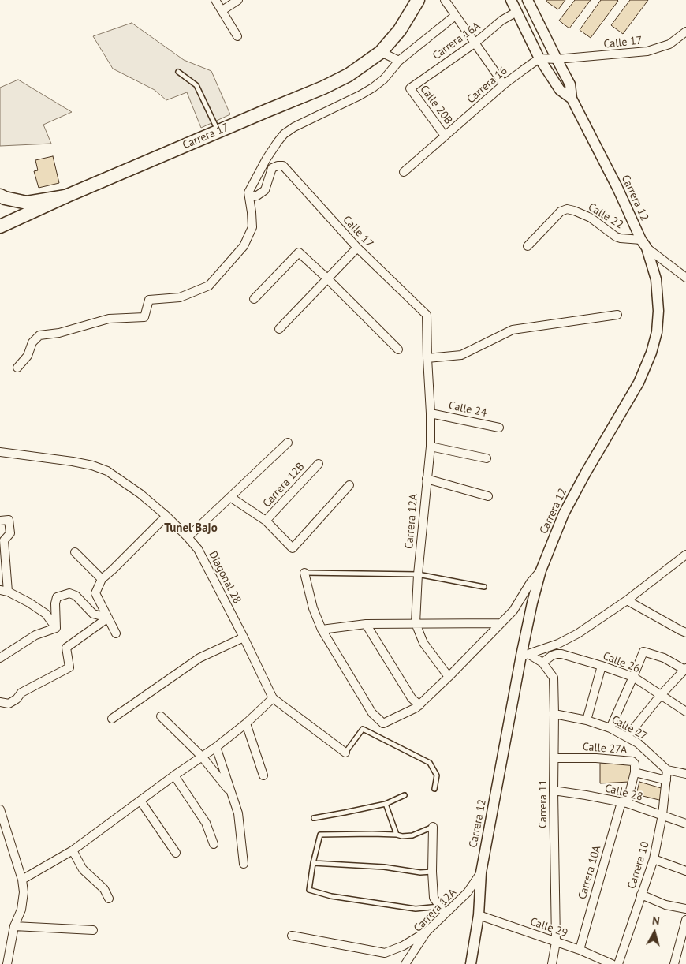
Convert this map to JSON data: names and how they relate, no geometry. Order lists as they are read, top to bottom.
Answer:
{
  "streets": {
    "main road": ["Carrera 17"],
    "street": [
      "Carrera 16A",
      "Calle 17",
      "Carrera 16",
      "Calle 20B",
      "Carrera 12",
      "Calle 22",
      "Calle 24",
      "Carrera 12B",
      "Carrera 12A",
      "Diagonal 28",
      "Calle 26",
      "Calle 27",
      "Calle 27A",
      "Calle 28",
      "Carrera 11",
      "Carrera 10",
      "Carrera 10A",
      "Calle 29"
    ]
  },
  "crossings": [
    ["Carrera 16A", "Calle 20B"],
    ["Carrera 16A", "Carrera 12"],
    ["Calle 17", "Carrera 16"],
    ["Calle 17", "Carrera 12"],
    ["Calle 17", "Carrera 12A"],
    ["Carrera 16", "Calle 20B"],
    ["Carrera 16", "Carrera 12"],
    ["Carrera 12", "Calle 22"],
    ["Carrera 12", "Carrera 12A"],
    ["Carrera 12", "Carrera 11"],
    ["Carrera 12", "Calle 29"],
    ["Calle 24", "Carrera 12A"],
    ["Calle 26", "Carrera 11"],
    ["Calle 27", "Carrera 11"],
    ["Calle 27", "Carrera 10"],
    ["Calle 27A", "Carrera 11"],
    ["Calle 27A", "Carrera 10A"],
    ["Calle 28", "Carrera 11"],
    ["Calle 28", "Carrera 10"],
    ["Calle 28", "Carrera 10A"],
    ["Carrera 11", "Calle 29"],
    ["Carrera 10A", "Calle 29"]
  ],
  "districts": ["Tunel Bajo"],
  "north": "top"
}
